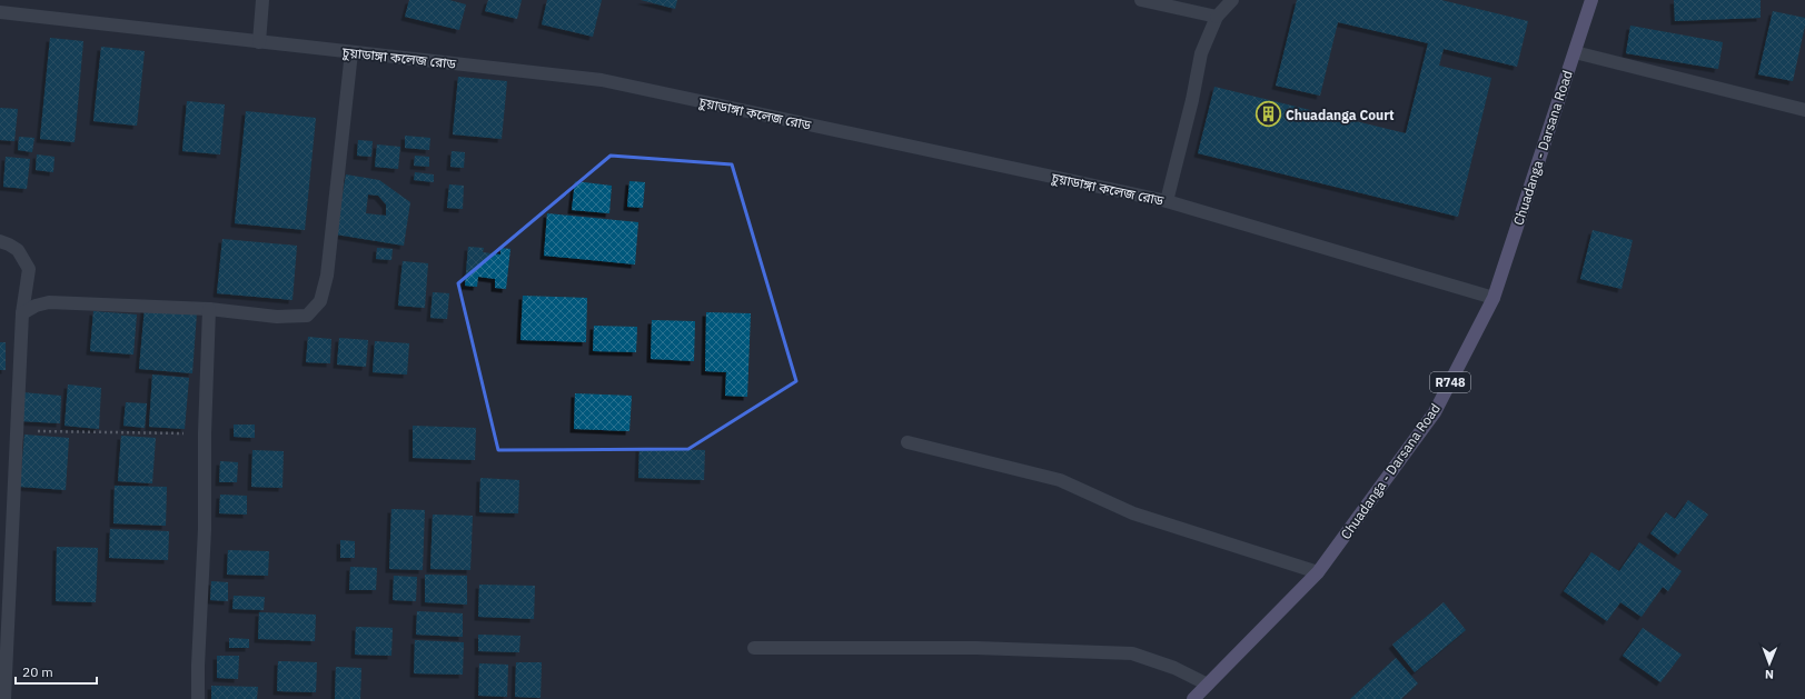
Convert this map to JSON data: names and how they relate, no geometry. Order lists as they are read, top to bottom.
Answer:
{
  "streets": {
    "main road": ["Chuadanga - Darsana Road", "R748"],
    "street": ["চুয়াডাঙ্গা কলেজ রোড"]
  },
  "crossings": [
    ["চুয়াডাঙ্গা কলেজ রোড", "Chuadanga - Darsana Road"]
  ],
  "places": {
    "building": ["Chuadanga Court"]
  },
  "scale_bar": "20 m",
  "north": "bottom"
}
